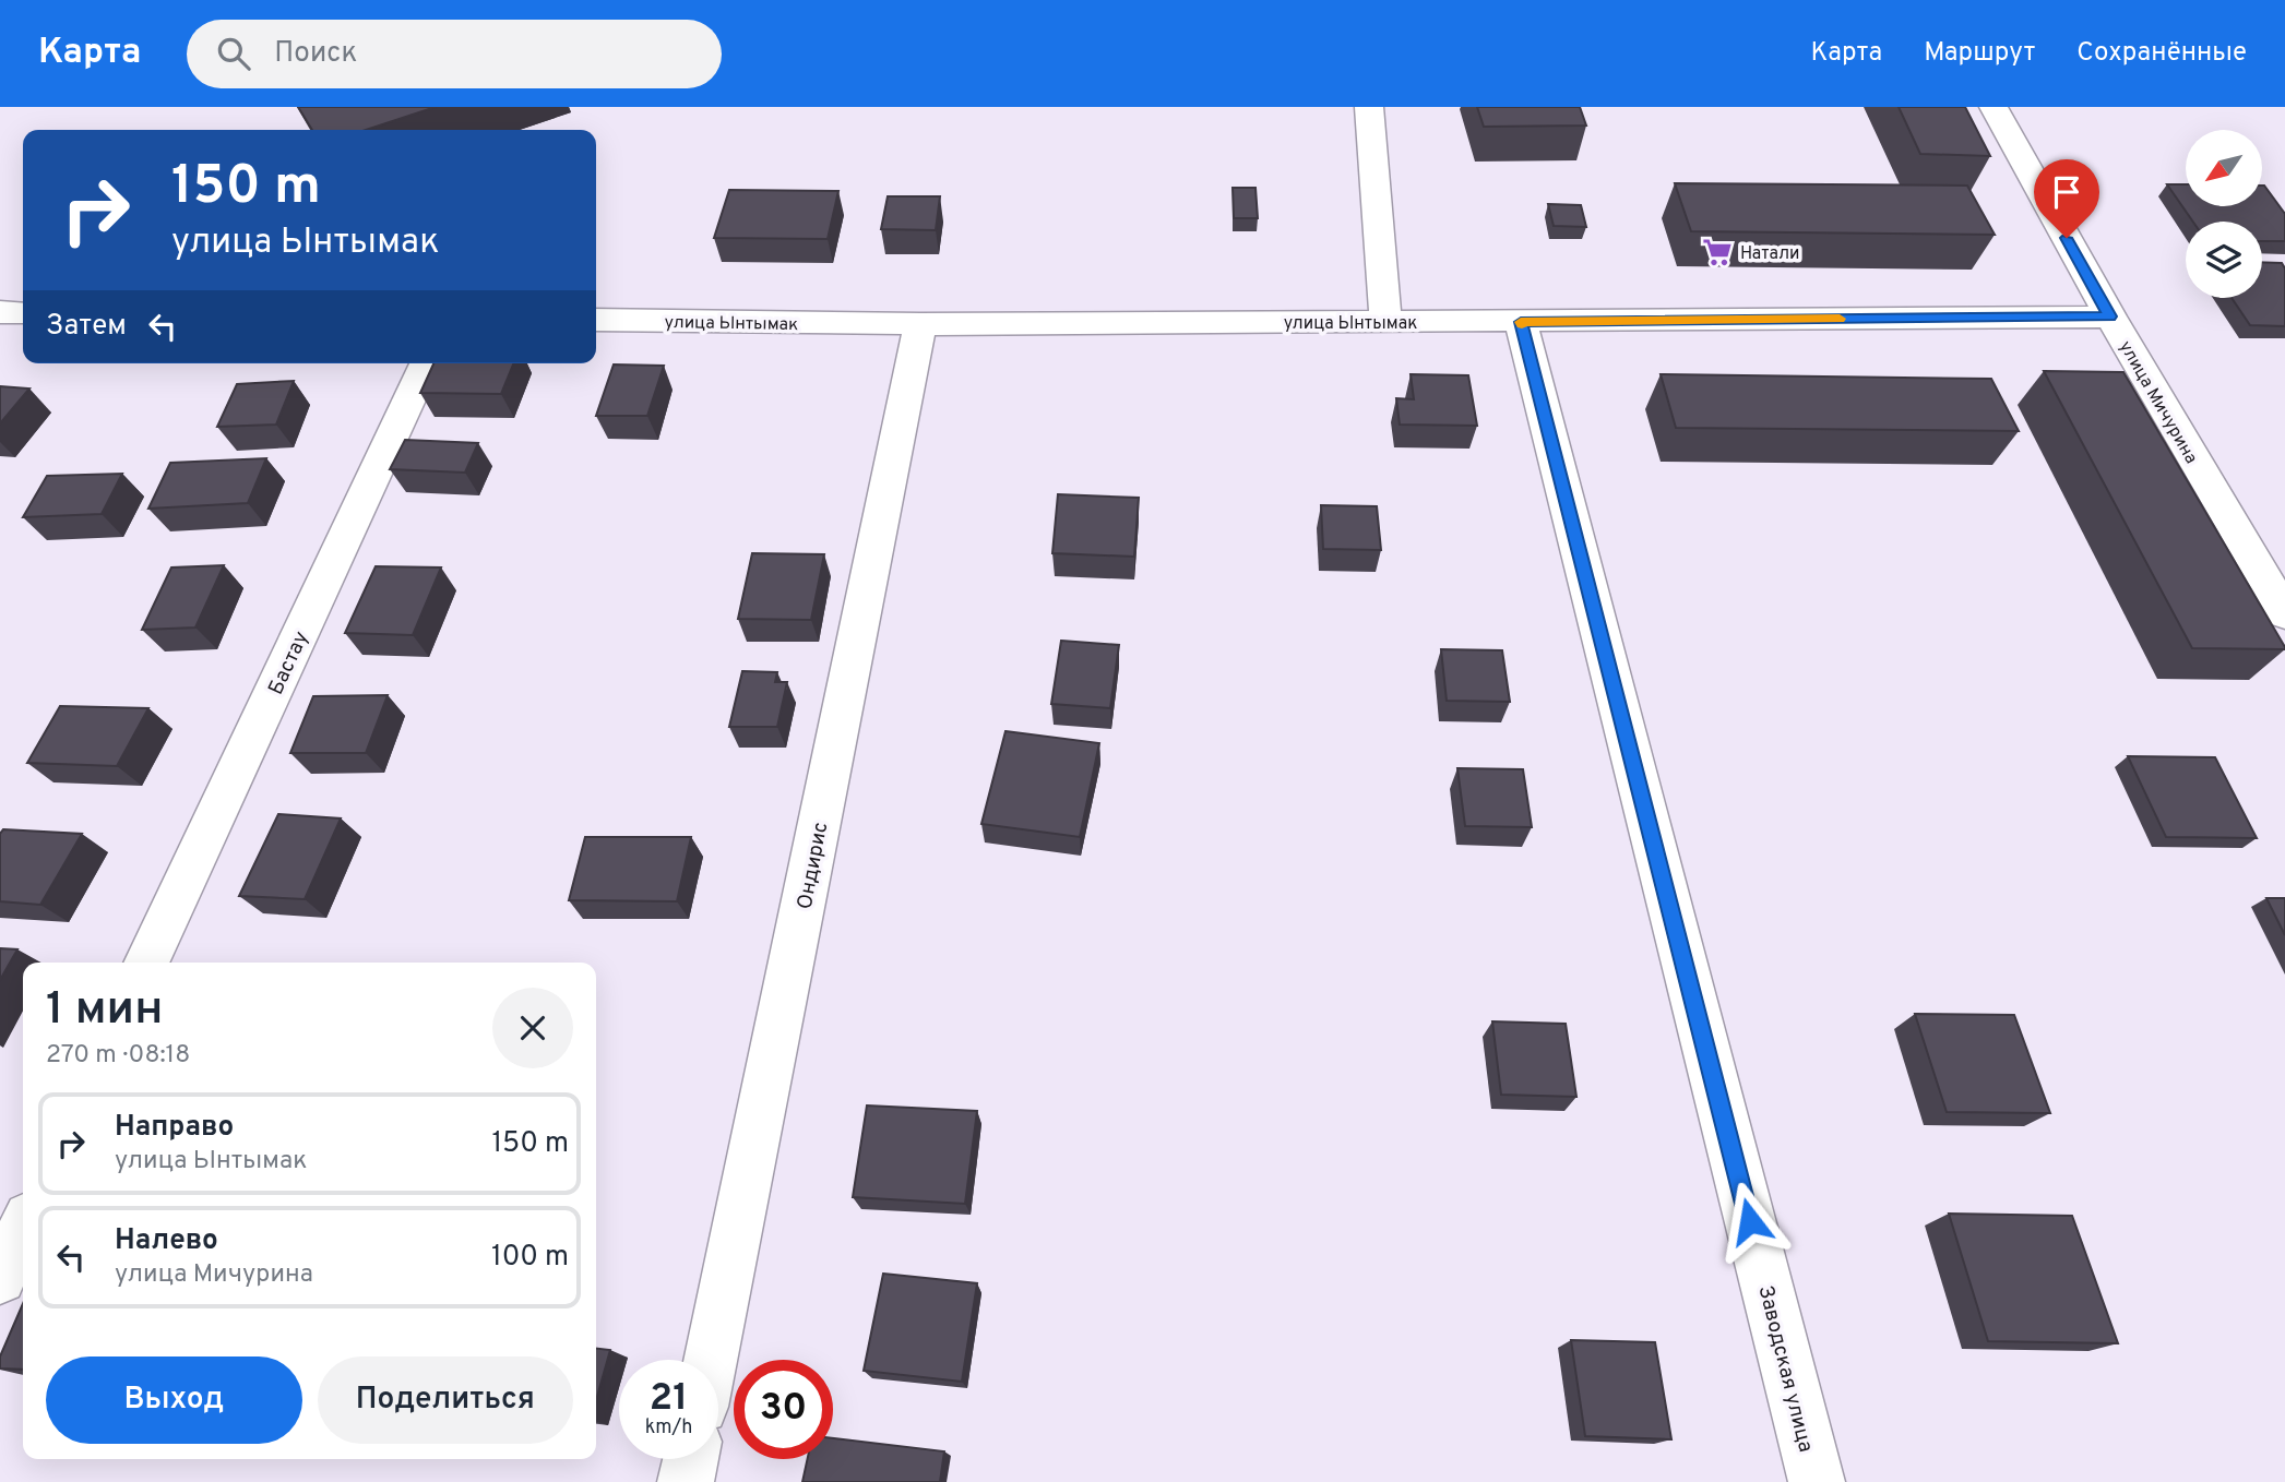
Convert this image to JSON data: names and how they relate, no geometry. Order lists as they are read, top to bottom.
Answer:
{
  "streets": {
    "street": [
      "улица Ынтымак",
      "улица Мичурина",
      "Бастау",
      "Ондирис",
      "Заводская улица"
    ]
  },
  "crossings": [
    ["улица Ынтымак", "улица Мичурина"],
    ["улица Ынтымак", "Ондирис"],
    ["улица Ынтымак", "Заводская улица"]
  ],
  "places": {
    "supermarket": ["Натали"]
  },
  "north": "bottom left",
  "page": {
    "header": "Карта",
    "search": "Поиск",
    "nav": ["Карта", "Маршрут", "Сохранённые"],
    "turn": ["150 m", "улица Ынтымак"],
    "then": "Затем",
    "heading": ["1 мин", "270 m · 08:18"],
    "list": [
      {
        "name": "Направо",
        "note": "улица Ынтымак",
        "value": "150 m"
      },
      {
        "name": "Налево",
        "note": "улица Мичурина",
        "value": "100 m"
      }
    ],
    "buttons": ["Выход", "Поделиться"],
    "speed": "21 km/h",
    "limit": "30"
  }
}
